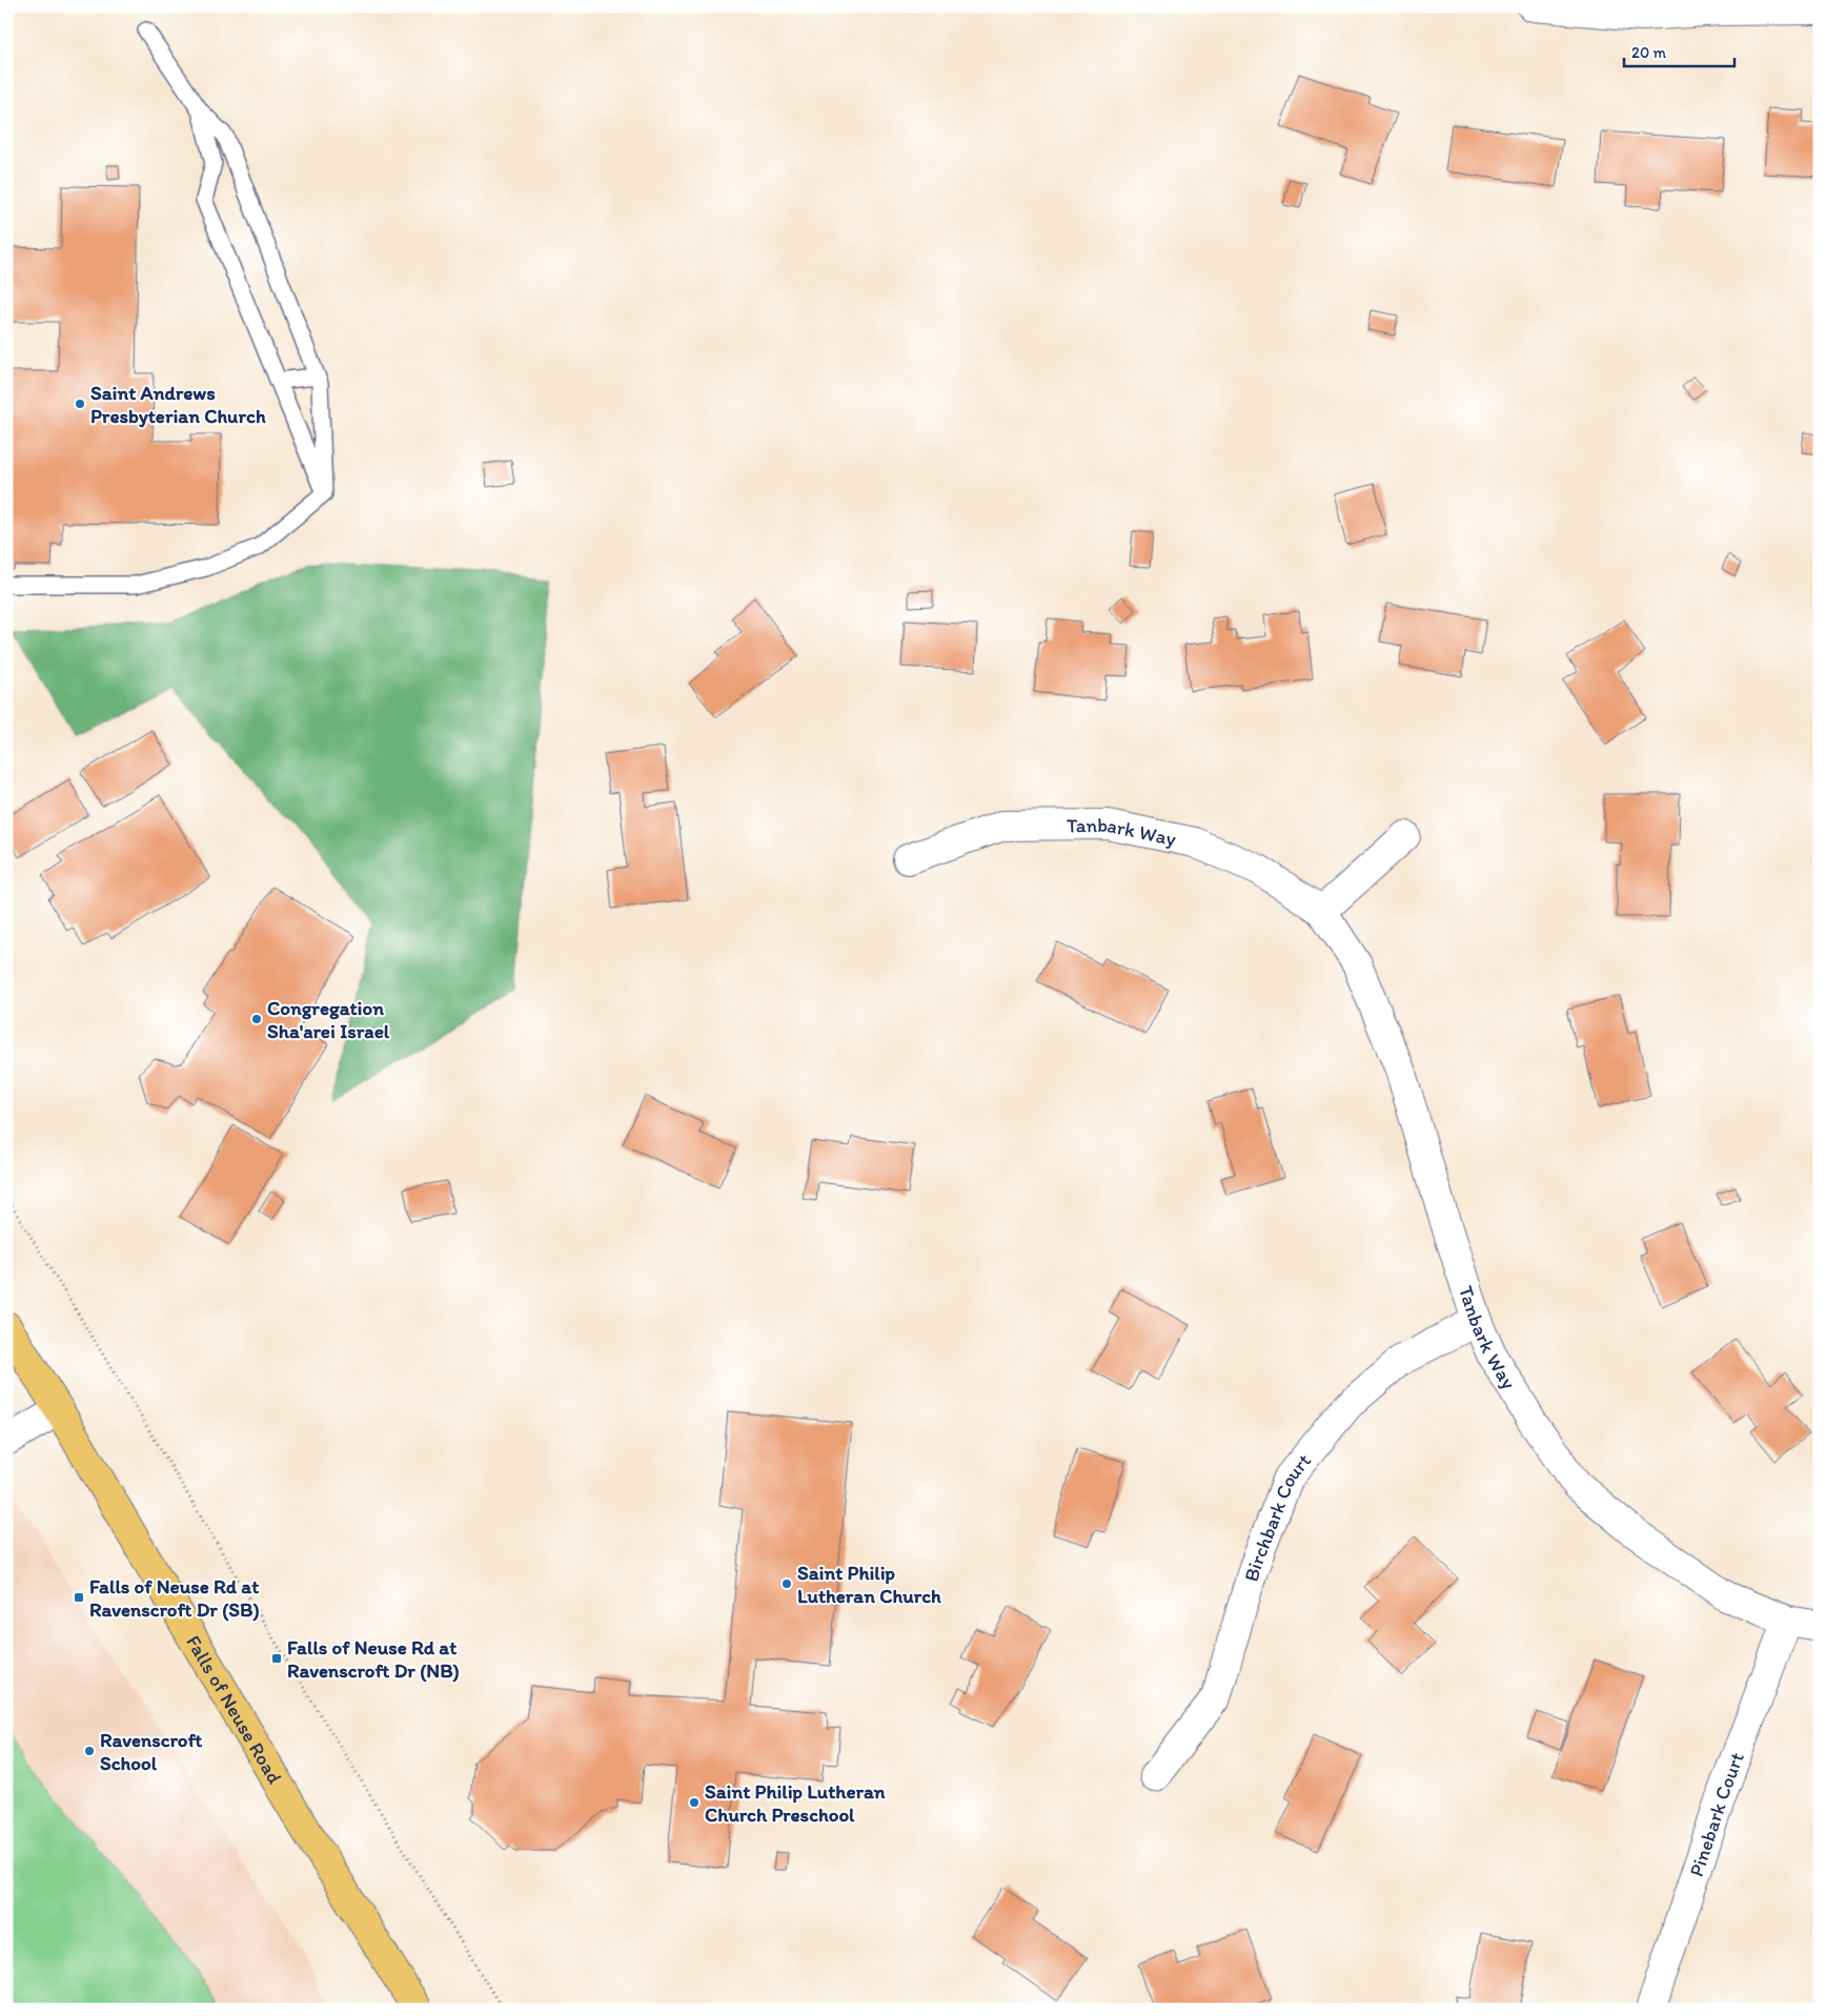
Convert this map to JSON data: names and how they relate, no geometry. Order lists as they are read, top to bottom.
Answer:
{
  "streets": {
    "main road": ["Falls of Neuse Road"],
    "street": ["Tanbark Way", "Birchbark Court", "Pinebark Court"]
  },
  "crossings": [
    ["Tanbark Way", "Birchbark Court"],
    ["Tanbark Way", "Pinebark Court"]
  ],
  "places": {
    "other": [
      "Saint Andrews Presbyterian Church",
      "Congregation Sha'arei Israel",
      "Saint Philip Lutheran Church",
      "Ravenscroft School",
      "Saint Philip Lutheran Church Preschool"
    ],
    "transit": ["Falls of Neuse Rd at Ravenscroft Dr (SB)", "Falls of Neuse Rd at Ravenscroft Dr (NB)"]
  },
  "scale_bar": "20 m"
}
